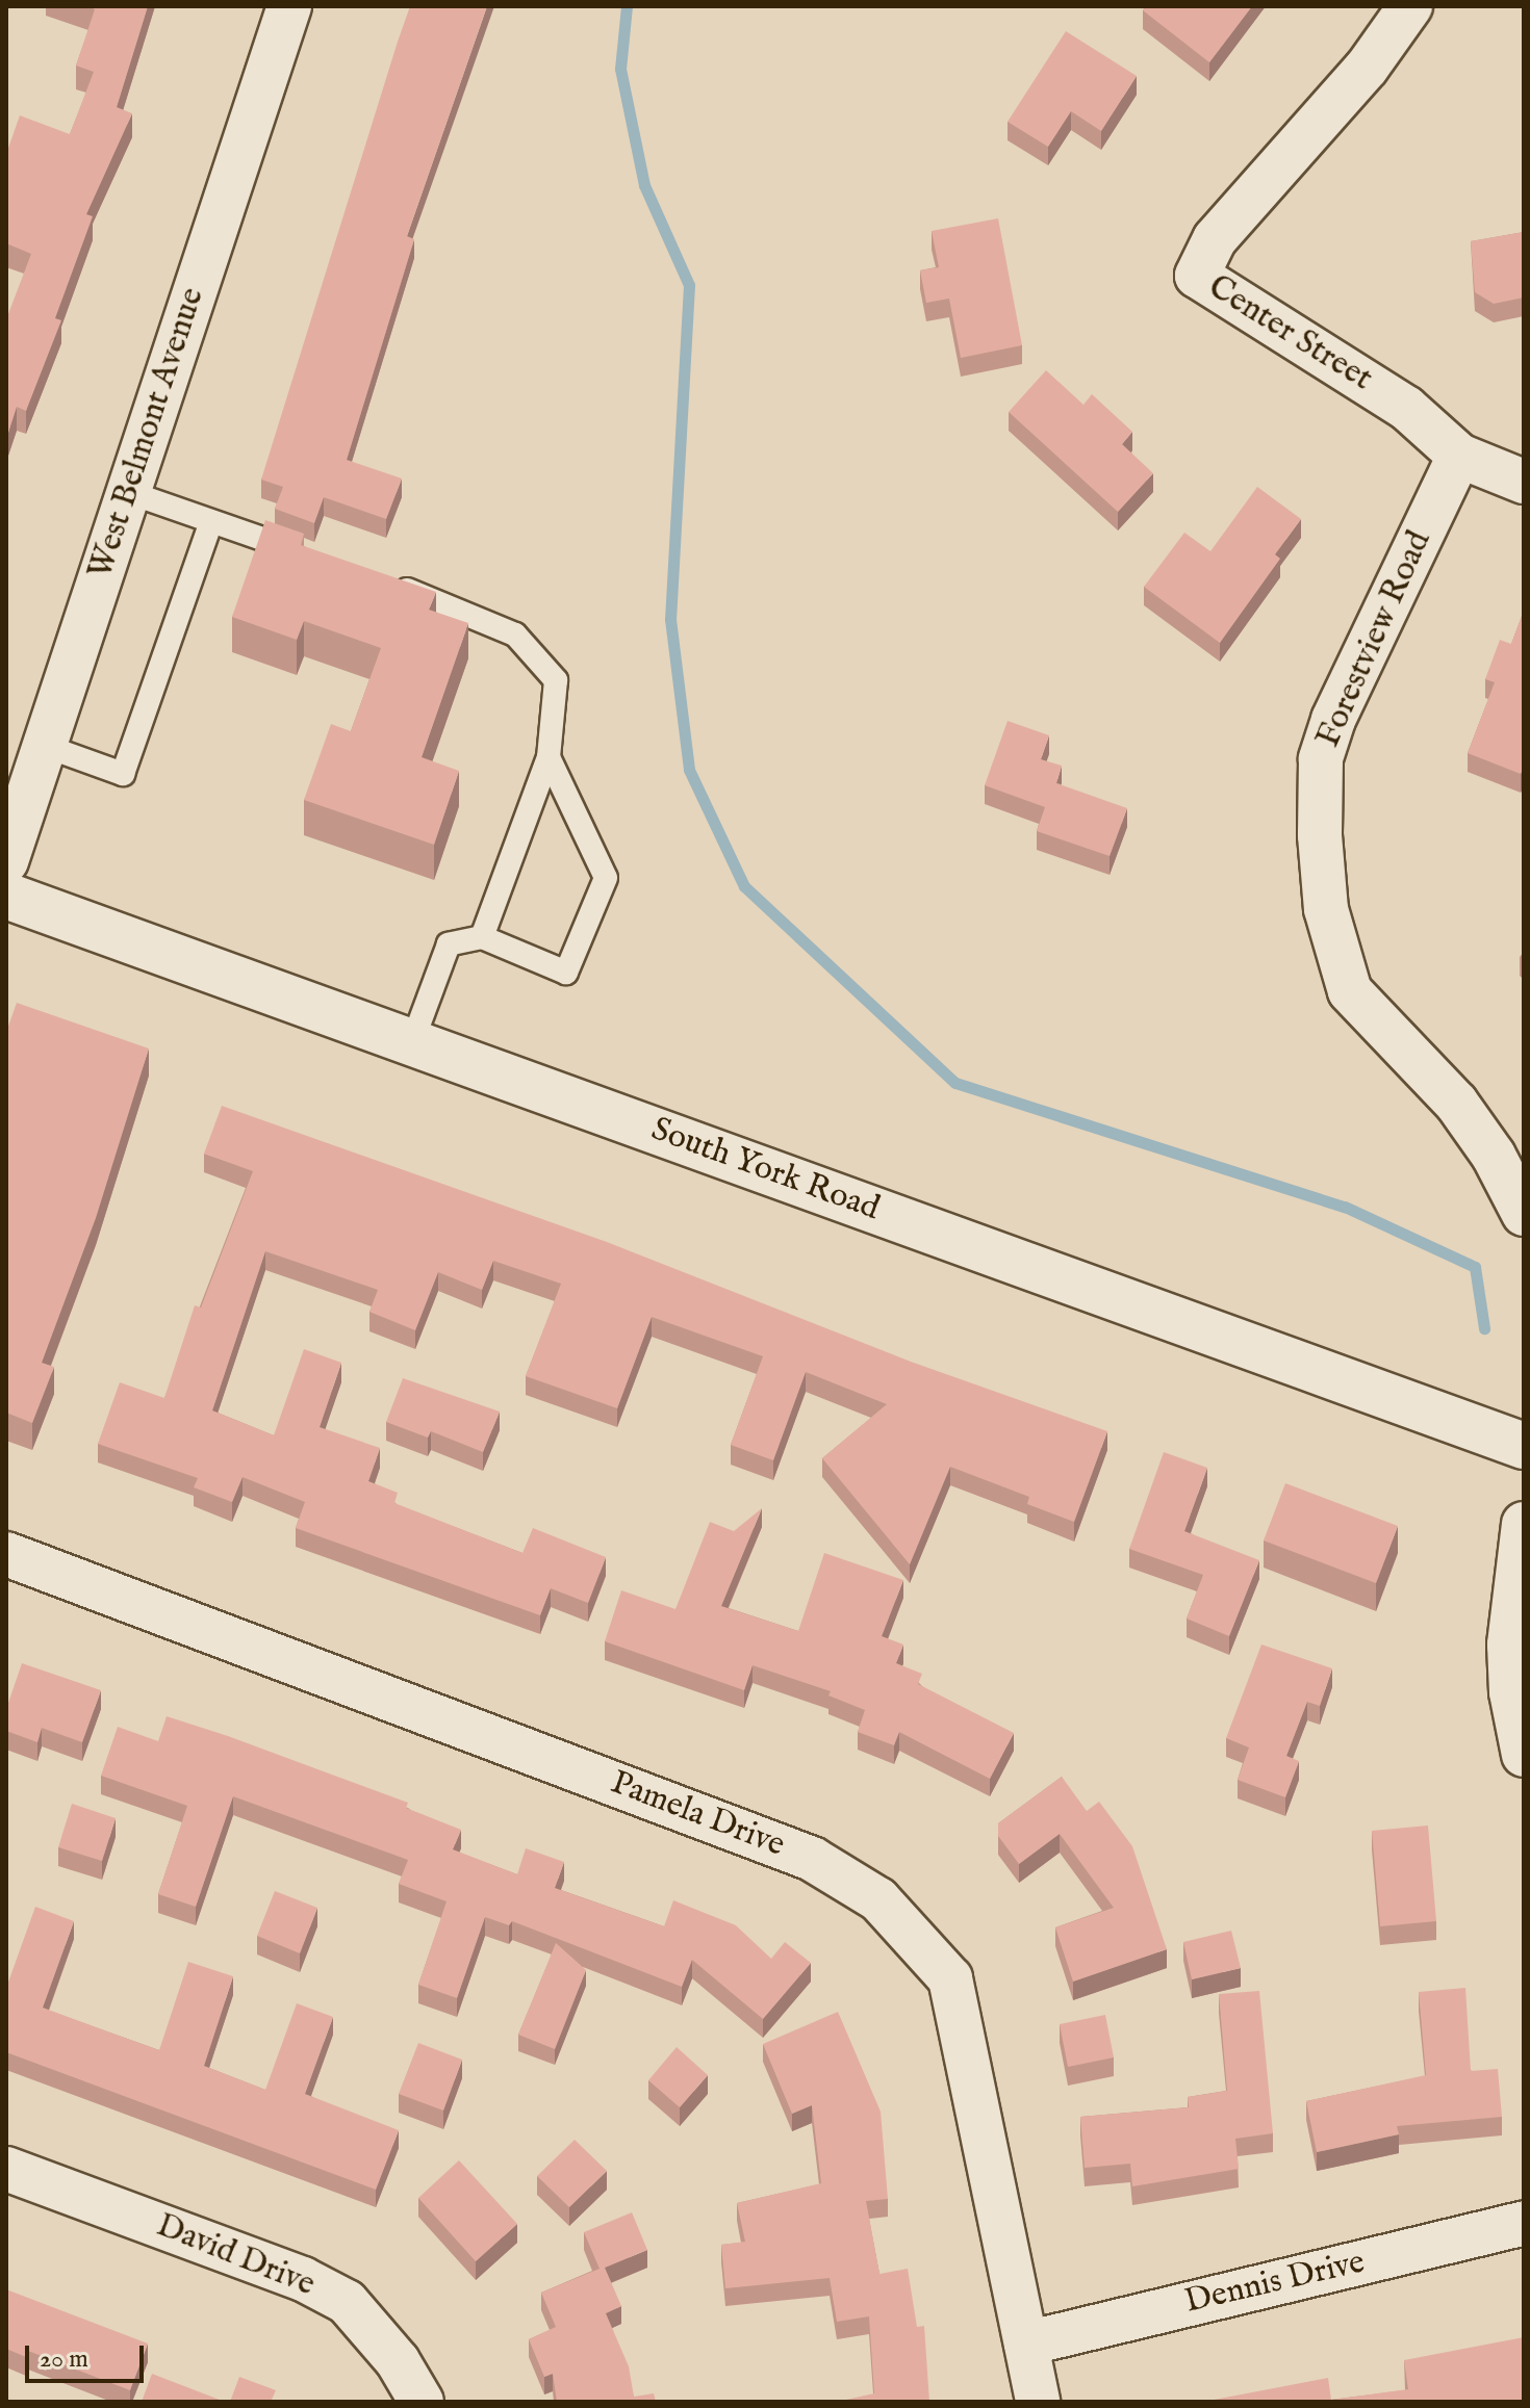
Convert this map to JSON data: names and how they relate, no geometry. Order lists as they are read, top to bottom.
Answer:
{
  "streets": {
    "main road": ["South York Road"],
    "street": [
      "Center Street",
      "West Belmont Avenue",
      "Forestview Road",
      "Pamela Drive",
      "David Drive",
      "Dennis Drive"
    ]
  },
  "crossings": [
    ["Center Street", "Forestview Road"],
    ["Pamela Drive", "Dennis Drive"]
  ],
  "scale_bar": "20 m"
}
